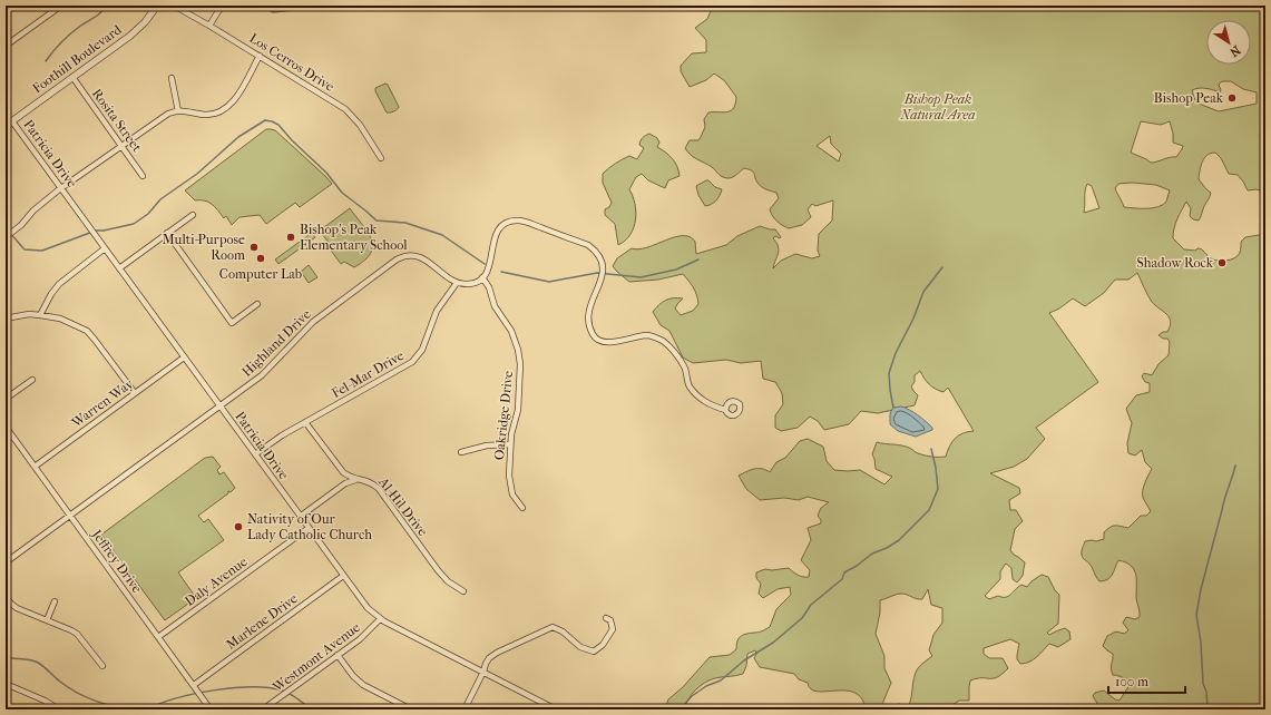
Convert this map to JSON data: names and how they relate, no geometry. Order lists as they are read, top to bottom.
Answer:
{
  "streets": {
    "street": [
      "Foothill Boulevard",
      "Los Cerros Drive",
      "Rosita Street",
      "Patricia Drive",
      "Highland Drive",
      "Fel-Mar Drive",
      "Warren Way",
      "Oakridge Drive",
      "Al-Hil Drive",
      "Jeffrey Drive",
      "Daly Avenue",
      "Marlene Drive",
      "Westmont Avenue"
    ]
  },
  "crossings": [
    ["Foothill Boulevard", "Rosita Street"],
    ["Foothill Boulevard", "Patricia Drive"],
    ["Patricia Drive", "Highland Drive"],
    ["Patricia Drive", "Fel-Mar Drive"],
    ["Patricia Drive", "Warren Way"],
    ["Patricia Drive", "Daly Avenue"],
    ["Patricia Drive", "Marlene Drive"],
    ["Patricia Drive", "Westmont Avenue"],
    ["Highland Drive", "Fel-Mar Drive"],
    ["Highland Drive", "Jeffrey Drive"],
    ["Fel-Mar Drive", "Al-Hil Drive"],
    ["Warren Way", "Jeffrey Drive"],
    ["Jeffrey Drive", "Daly Avenue"],
    ["Jeffrey Drive", "Marlene Drive"]
  ],
  "parks": ["Bishop Peak Natural Area"],
  "places": [
    "Bishop Peak",
    "Bishop's Peak Elementary School",
    "Multi-Purpose Room",
    "Computer Lab",
    "Shadow Rock",
    "Nativity of Our Lady Catholic Church"
  ],
  "scale_bar": "100 m",
  "north": "bottom right"
}
